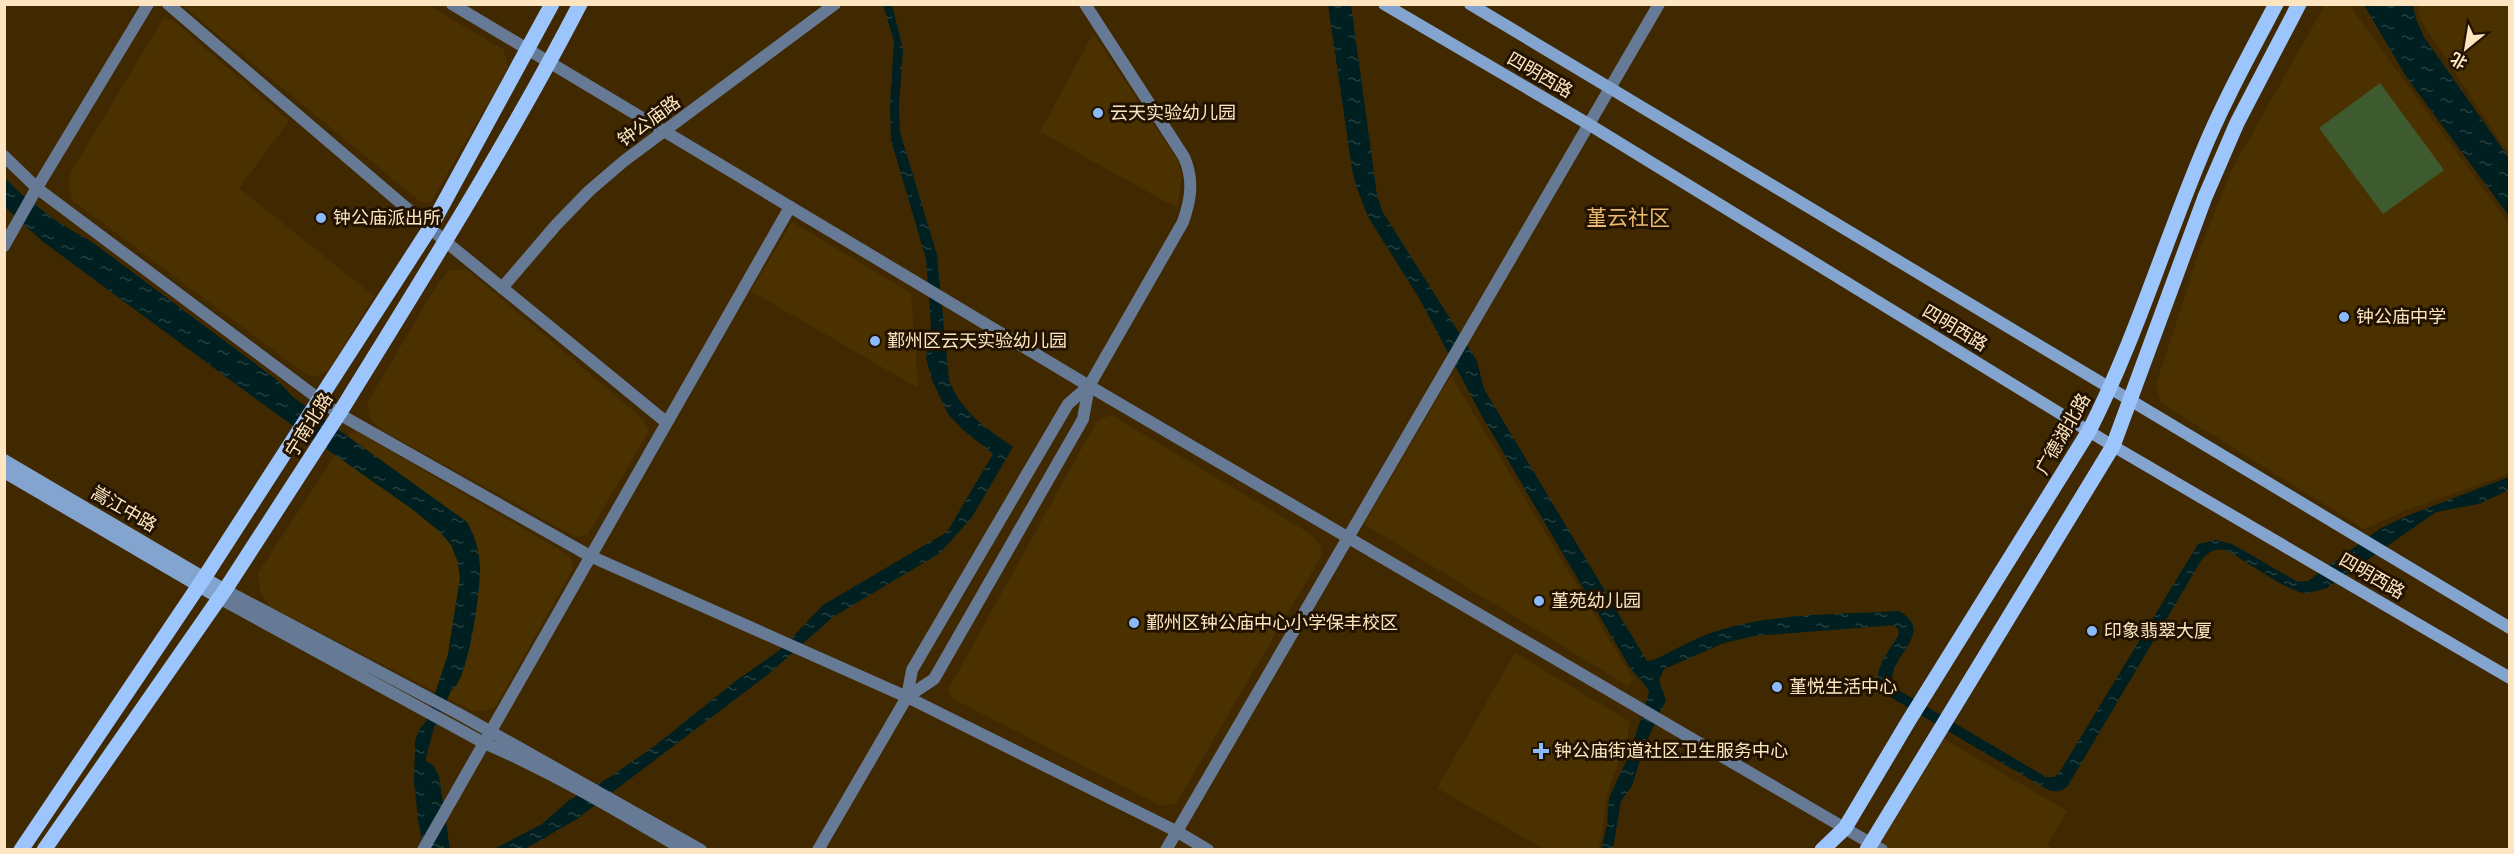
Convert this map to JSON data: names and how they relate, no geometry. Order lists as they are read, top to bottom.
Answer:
{
  "streets": {
    "main road": [
      "四明西路",
      "宁南北路",
      "广德湖北路",
      "嵩江中路"
    ],
    "street": ["钟公庙路"]
  },
  "crossings": [
    ["四明西路", "广德湖北路"],
    ["宁南北路", "嵩江中路"]
  ],
  "districts": ["堇云社区"],
  "places": {
    "other": [
      "云天实验幼儿园",
      "钟公庙派出所",
      "钟公庙中学",
      "鄞州区云天实验幼儿园",
      "堇苑幼儿园",
      "鄞州区钟公庙中心小学保丰校区",
      "印象翡翠大厦",
      "堇悦生活中心"
    ],
    "health": ["钟公庙街道社区卫生服务中心"]
  },
  "north": "bottom left"
}
